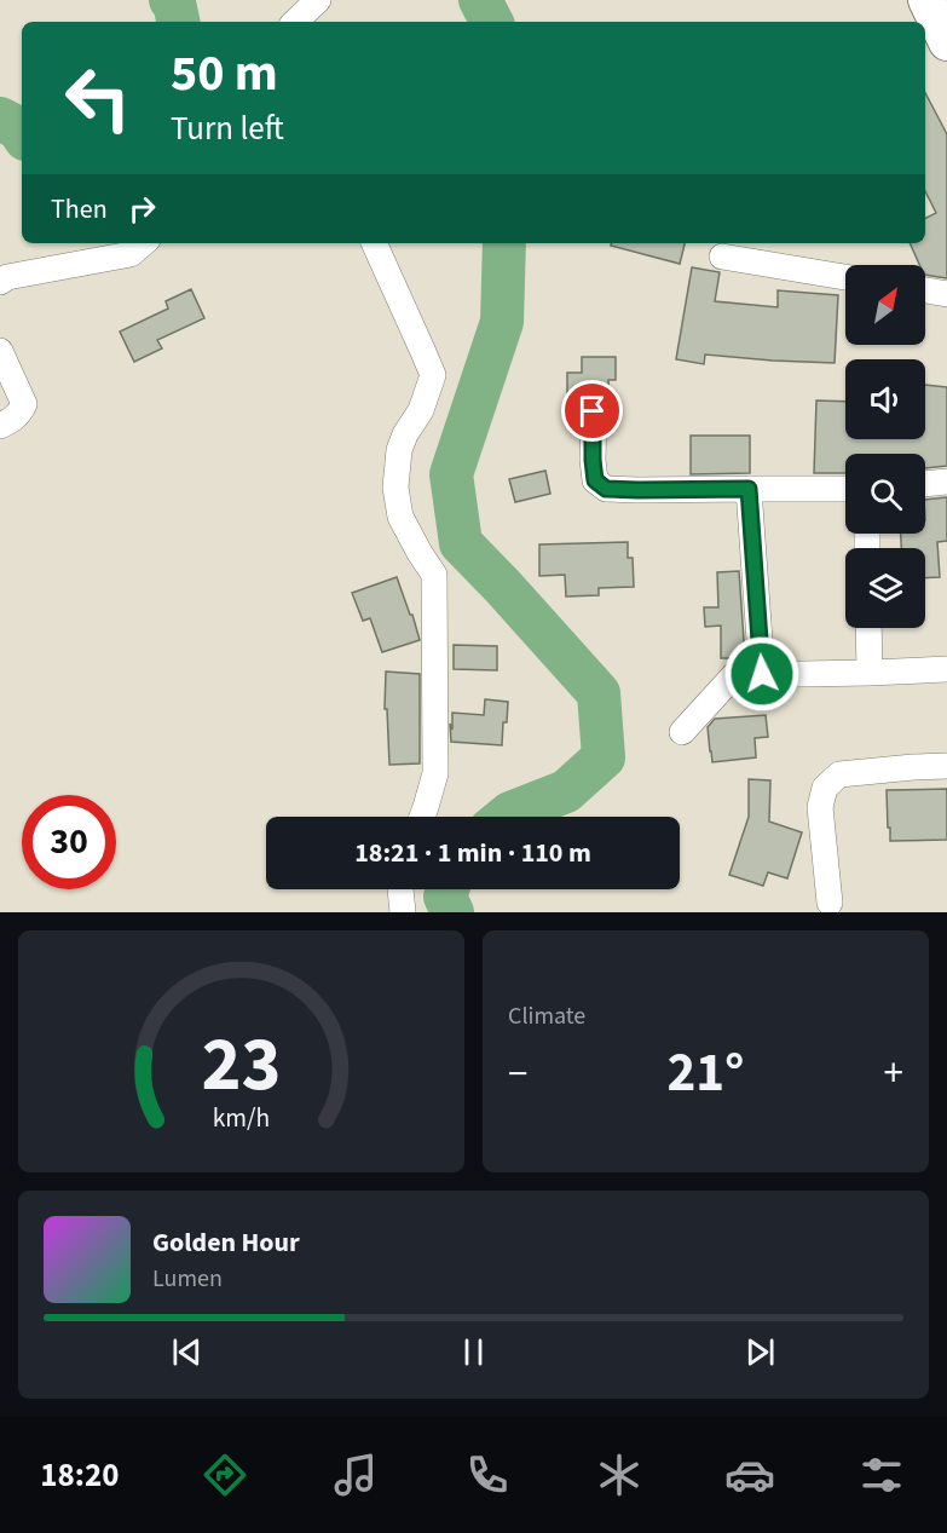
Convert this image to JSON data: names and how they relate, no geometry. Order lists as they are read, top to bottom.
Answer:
{
  "north": "top right",
  "page": {
    "turn": ["50 m", "Turn left"],
    "then": "Then",
    "limit": "30",
    "trip": "18:21 · 1 min · 110 m",
    "tile": "Climate",
    "heat": ["−", "21°", "+"],
    "song": ["Golden Hour", "Lumen"],
    "tabs": "18:20",
    "gauge": ["23", "km/h"]
  }
}
